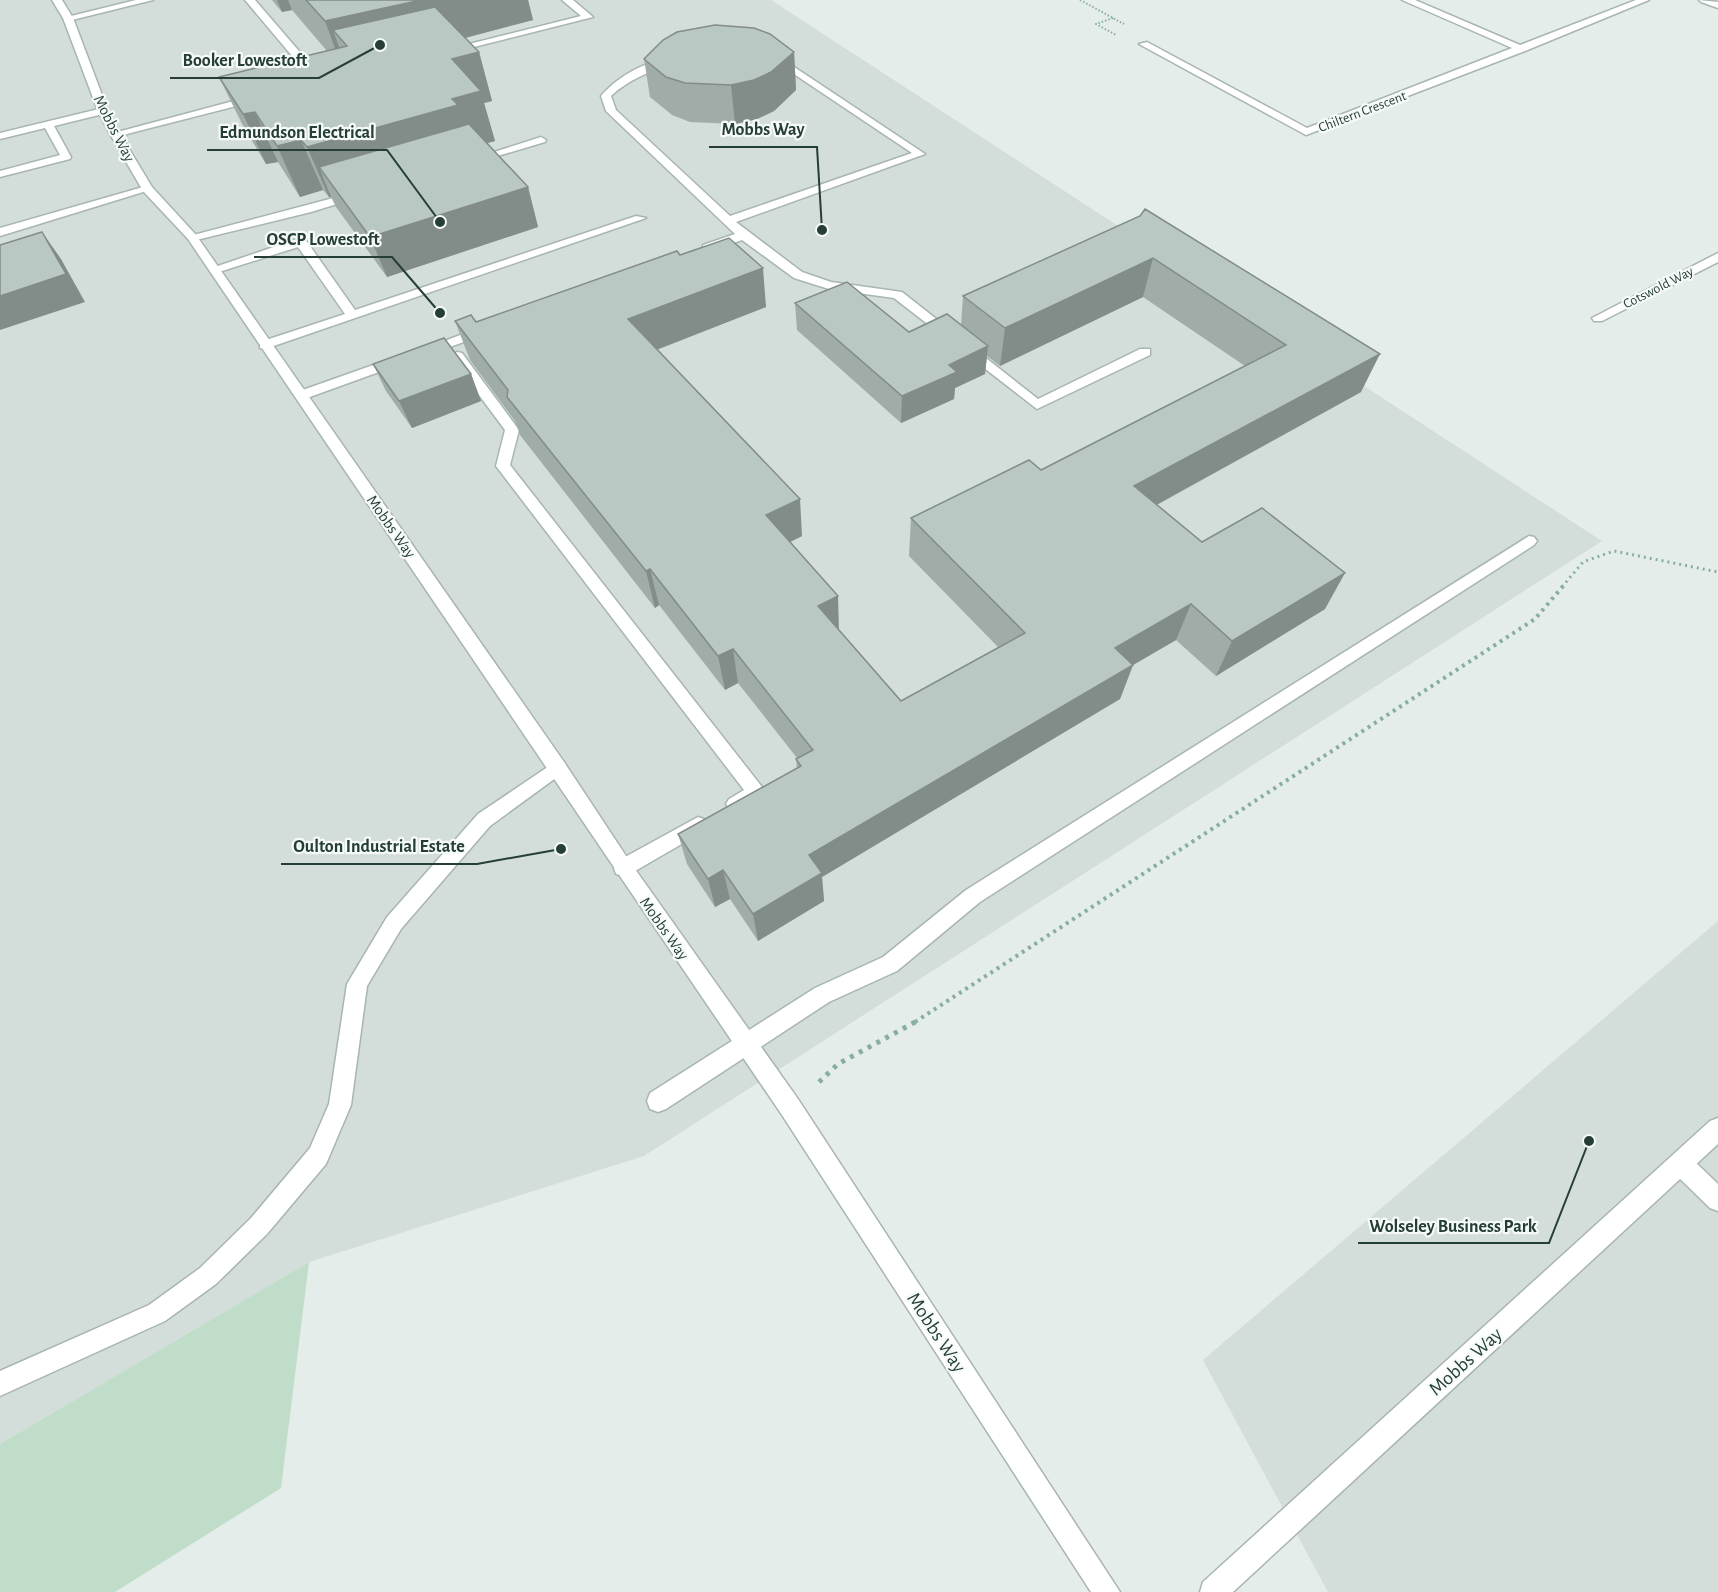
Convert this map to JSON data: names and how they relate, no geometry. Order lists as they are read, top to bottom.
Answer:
{
  "streets": {
    "street": ["Chiltern Crescent", "Mobbs Way", "Cotswold Way"]
  },
  "places": [
    "Booker Lowestoft",
    "Edmundson Electrical",
    "Mobbs Way",
    "OSCP Lowestoft",
    "Oulton Industrial Estate",
    "Wolseley Business Park"
  ]
}
